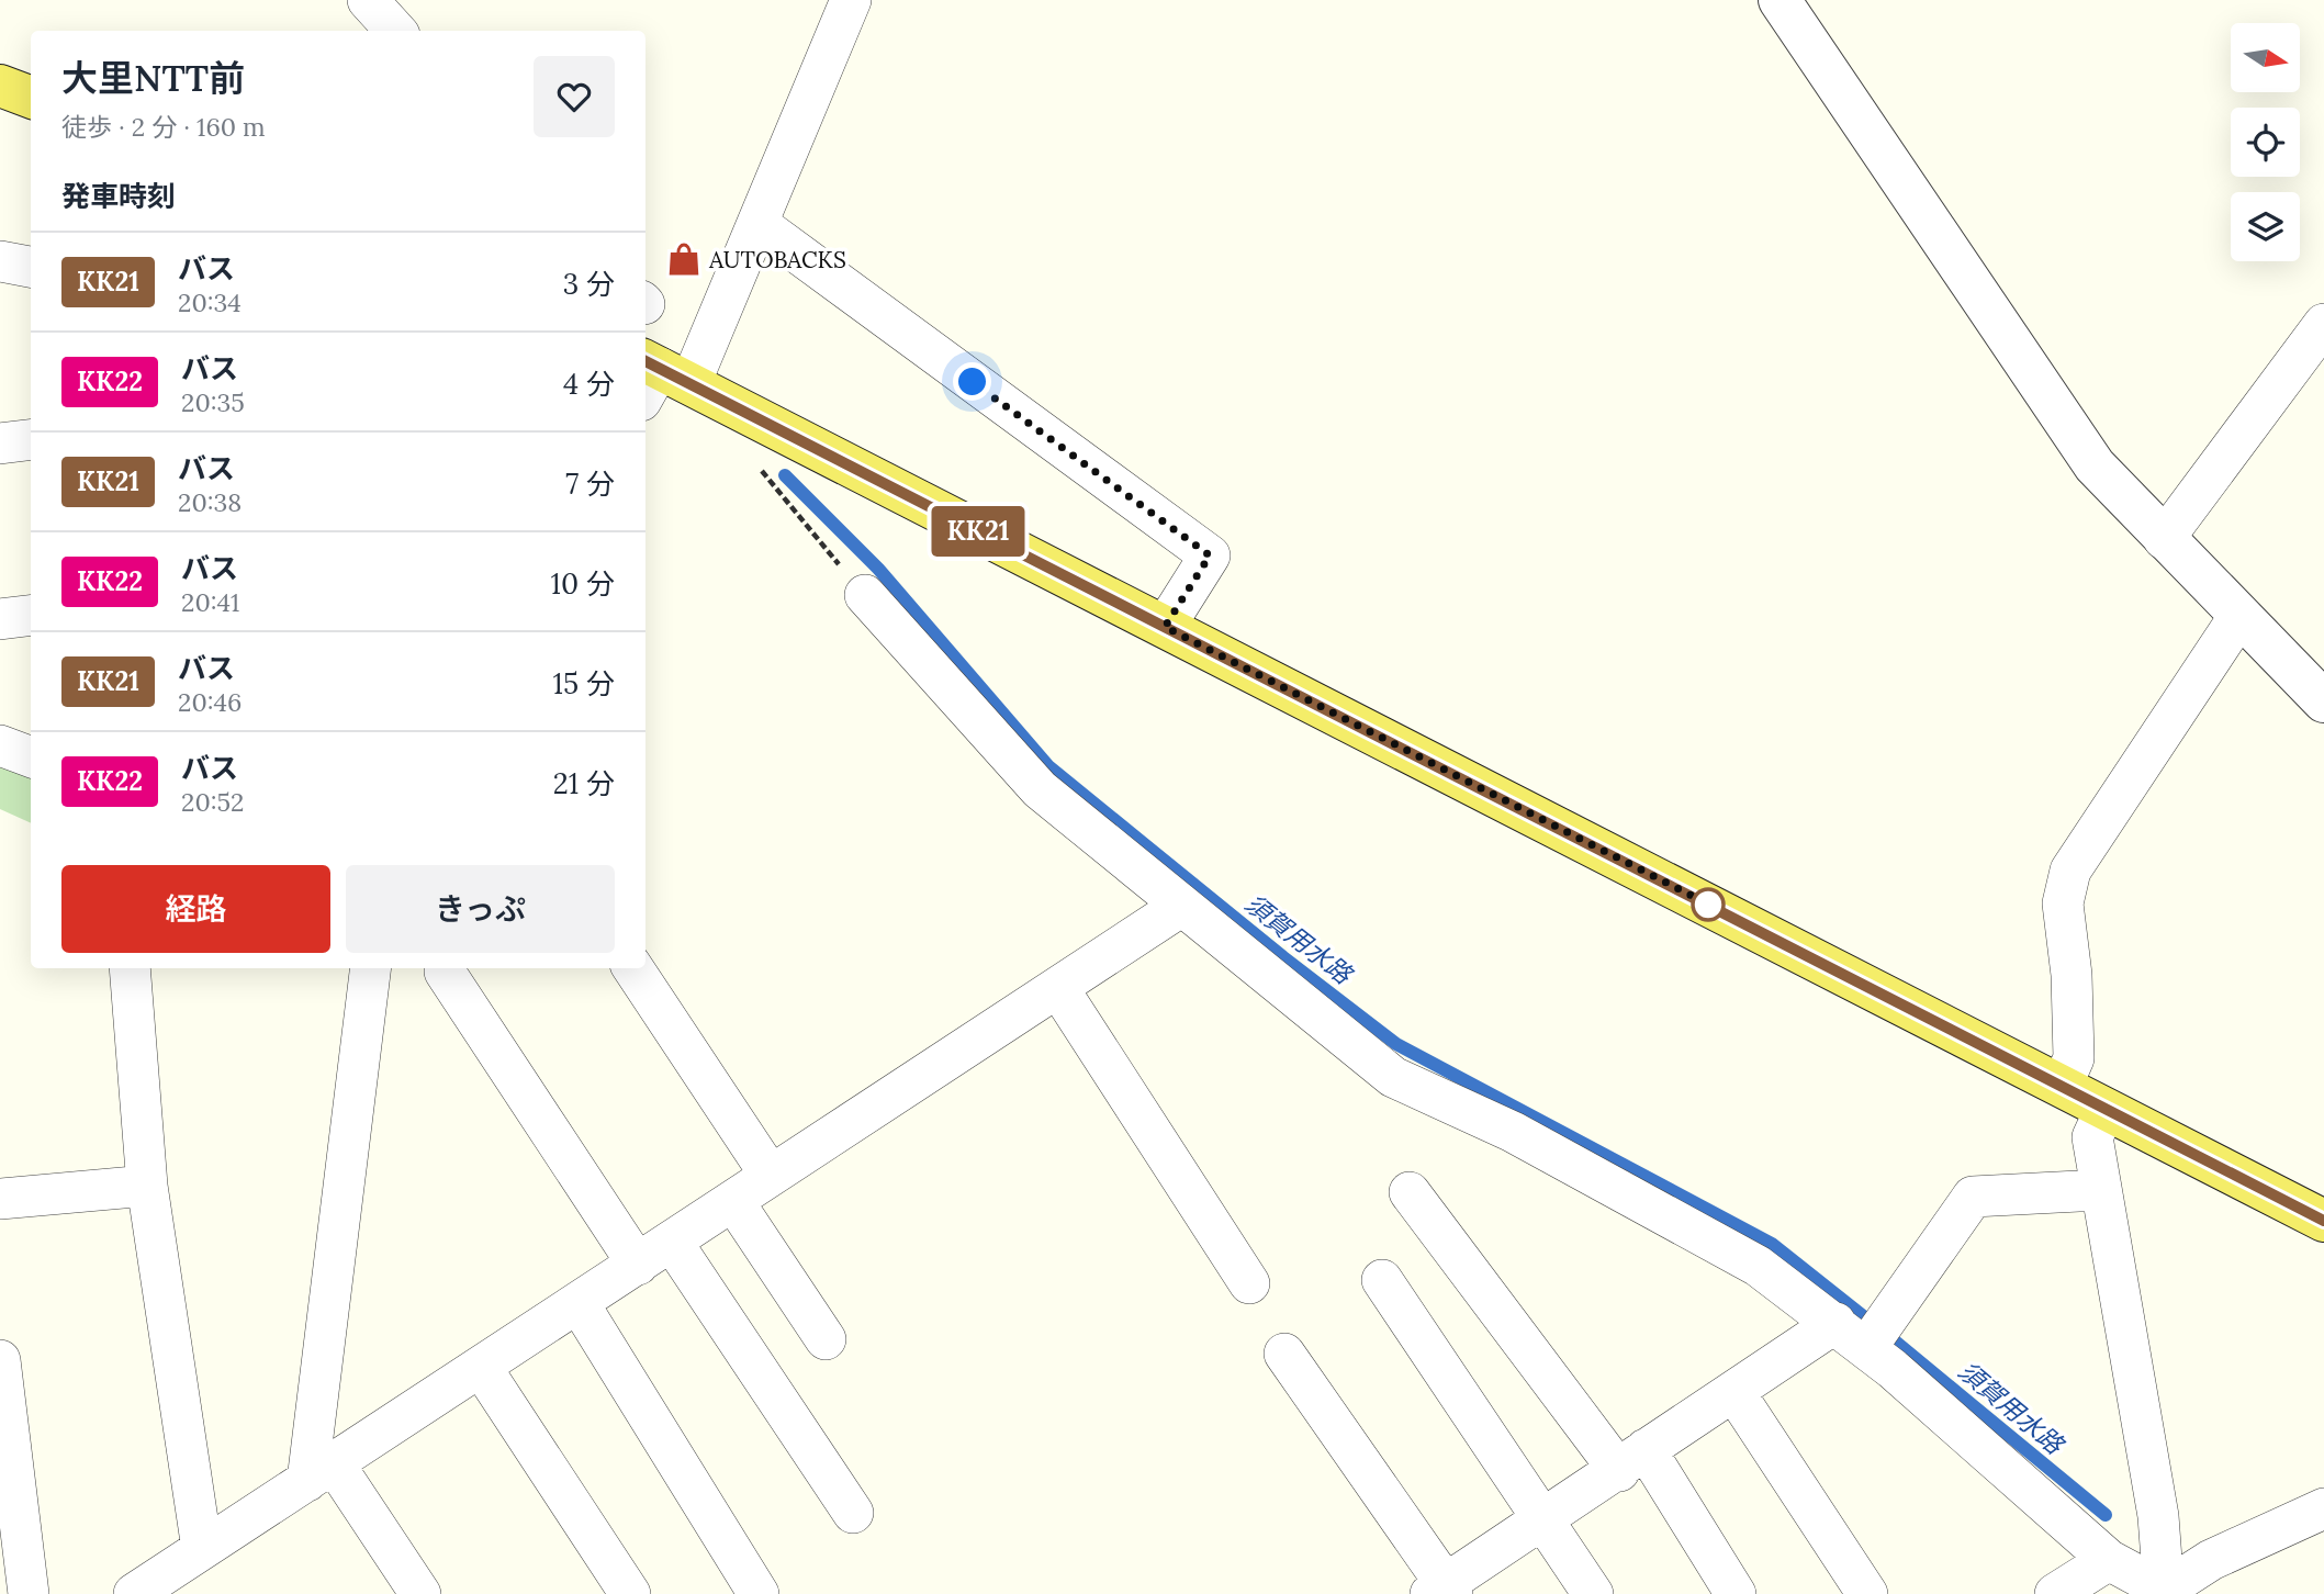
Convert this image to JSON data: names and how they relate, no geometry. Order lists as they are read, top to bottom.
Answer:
{
  "water": ["須賀用水路"],
  "places": {
    "shop": ["AUTOBACKS"]
  },
  "lines": ["bus line KK21"],
  "north": "right",
  "page": {
    "on_map": "KK21",
    "heading": [
      ["大里NTT前", "徒歩 · 2 分 · 160 m"],
      "発車時刻"
    ],
    "list": [
      {
        "mark": "KK21",
        "name": "バス",
        "note": "20:34",
        "value": "3 分"
      },
      {
        "mark": "KK22",
        "name": "バス",
        "note": "20:35",
        "value": "4 分"
      },
      {
        "mark": "KK21",
        "name": "バス",
        "note": "20:38",
        "value": "7 分"
      },
      {
        "mark": "KK22",
        "name": "バス",
        "note": "20:41",
        "value": "10 分"
      },
      {
        "mark": "KK21",
        "name": "バス",
        "note": "20:46",
        "value": "15 分"
      },
      {
        "mark": "KK22",
        "name": "バス",
        "note": "20:52",
        "value": "21 分"
      }
    ],
    "buttons": ["経路", "きっぷ"]
  }
}
